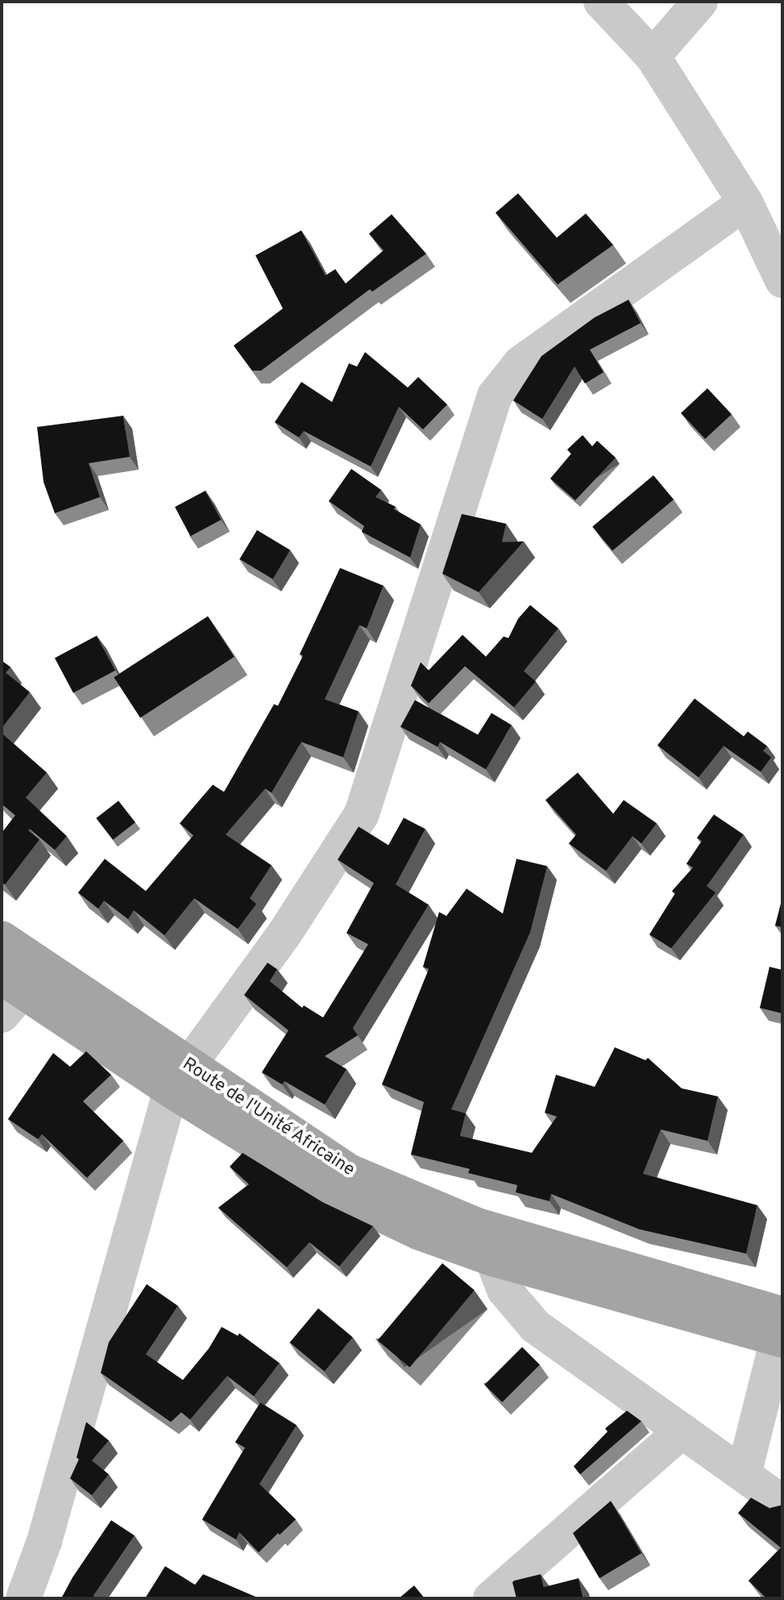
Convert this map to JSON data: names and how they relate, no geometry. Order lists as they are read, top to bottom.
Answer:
{
  "streets": {
    "main road": ["Route de l'Unité Africaine"]
  }
}
